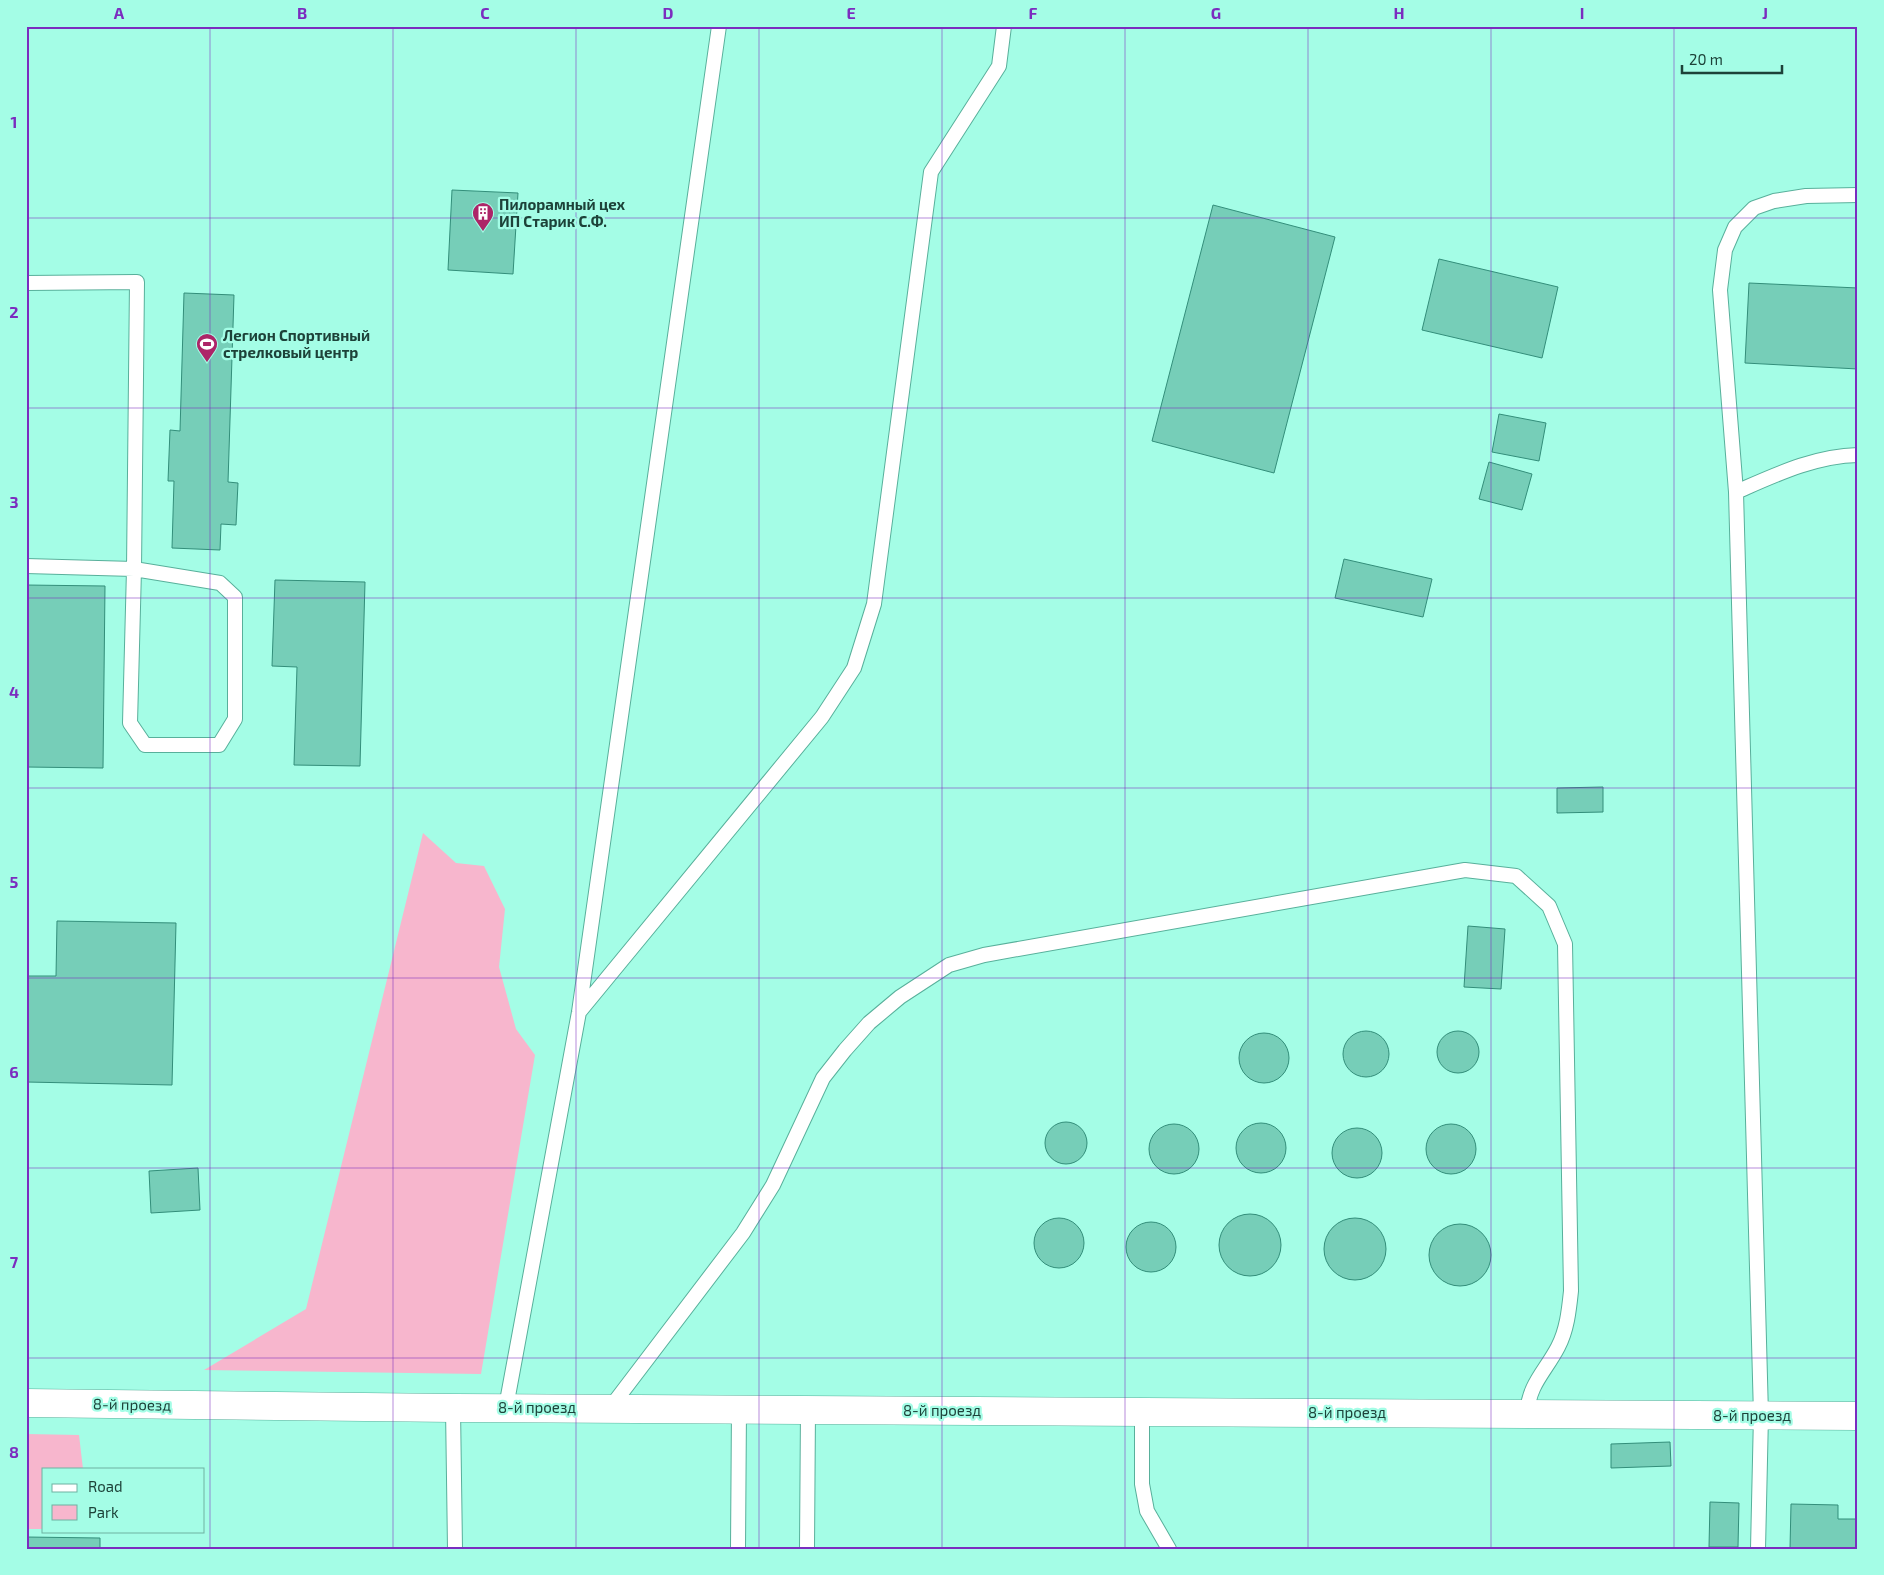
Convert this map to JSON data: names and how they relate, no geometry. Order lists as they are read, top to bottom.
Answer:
{
  "streets": {
    "street": ["8-й проезд"]
  },
  "places": {
    "building": ["Пилорамный цех ИП Старик С.Ф."],
    "sports": ["Легион Спортивный стрелковый центр"]
  },
  "legend": ["Road", "Park"],
  "scale_bar": "20 m",
  "grid": {
    "columns": [
      "A",
      "B",
      "C",
      "D",
      "E",
      "F",
      "G",
      "H",
      "I",
      "J"
    ],
    "rows": [
      "1",
      "2",
      "3",
      "4",
      "5",
      "6",
      "7",
      "8"
    ]
  }
}
